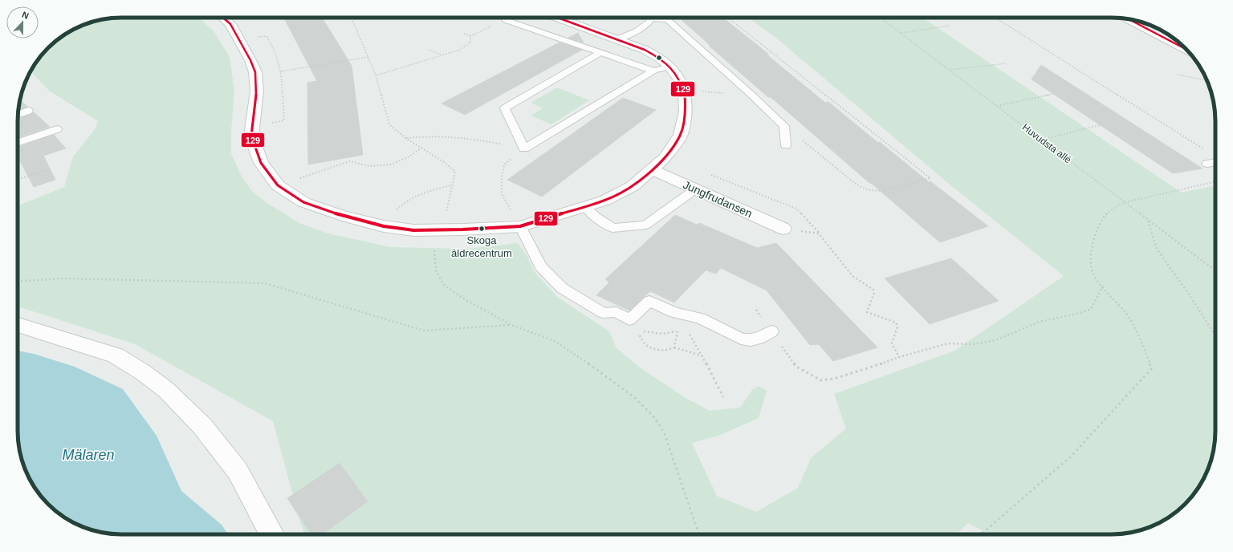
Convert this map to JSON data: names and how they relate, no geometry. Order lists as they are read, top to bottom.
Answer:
{
  "streets": {
    "street": ["Jungfrudansen"],
    "path": ["Huvudsta allé"]
  },
  "water": ["Mälaren"],
  "places": ["Skoga äldrecentrum"],
  "lines": ["transit line 129"],
  "north": "top"
}
